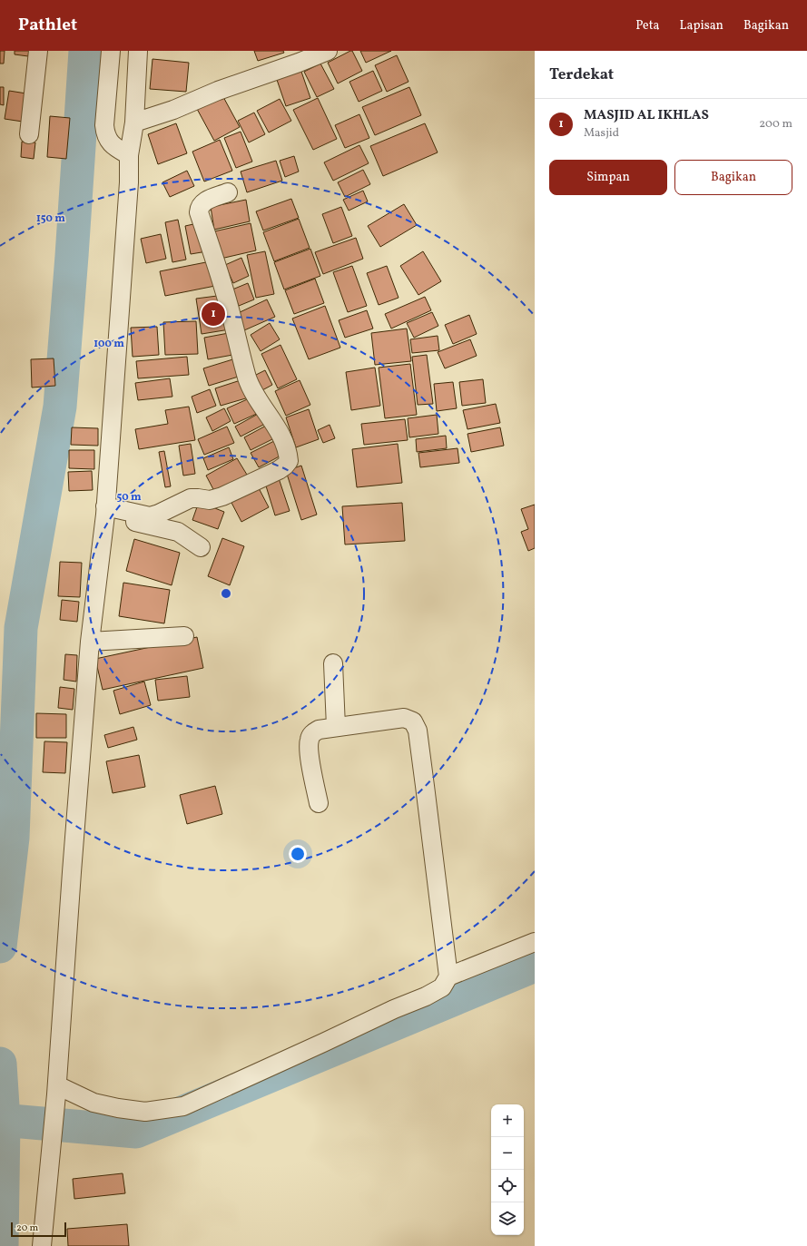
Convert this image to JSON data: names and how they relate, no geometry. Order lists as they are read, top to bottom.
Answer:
{
  "scale_bar": "20 m",
  "page": {
    "header": "Pathlet",
    "nav": ["Peta", "Lapisan", "Bagikan"],
    "heading": "Terdekat",
    "list": [
      {
        "mark": "1",
        "name": "MASJID AL IKHLAS",
        "note": "Masjid",
        "value": "200 m"
      }
    ],
    "buttons": ["Simpan", "Bagikan"],
    "pins": "1",
    "map_buttons": ["+", "−"],
    "scale": "20 m"
  },
  "rings": ["150 m", "100 m", "50 m"]
}
